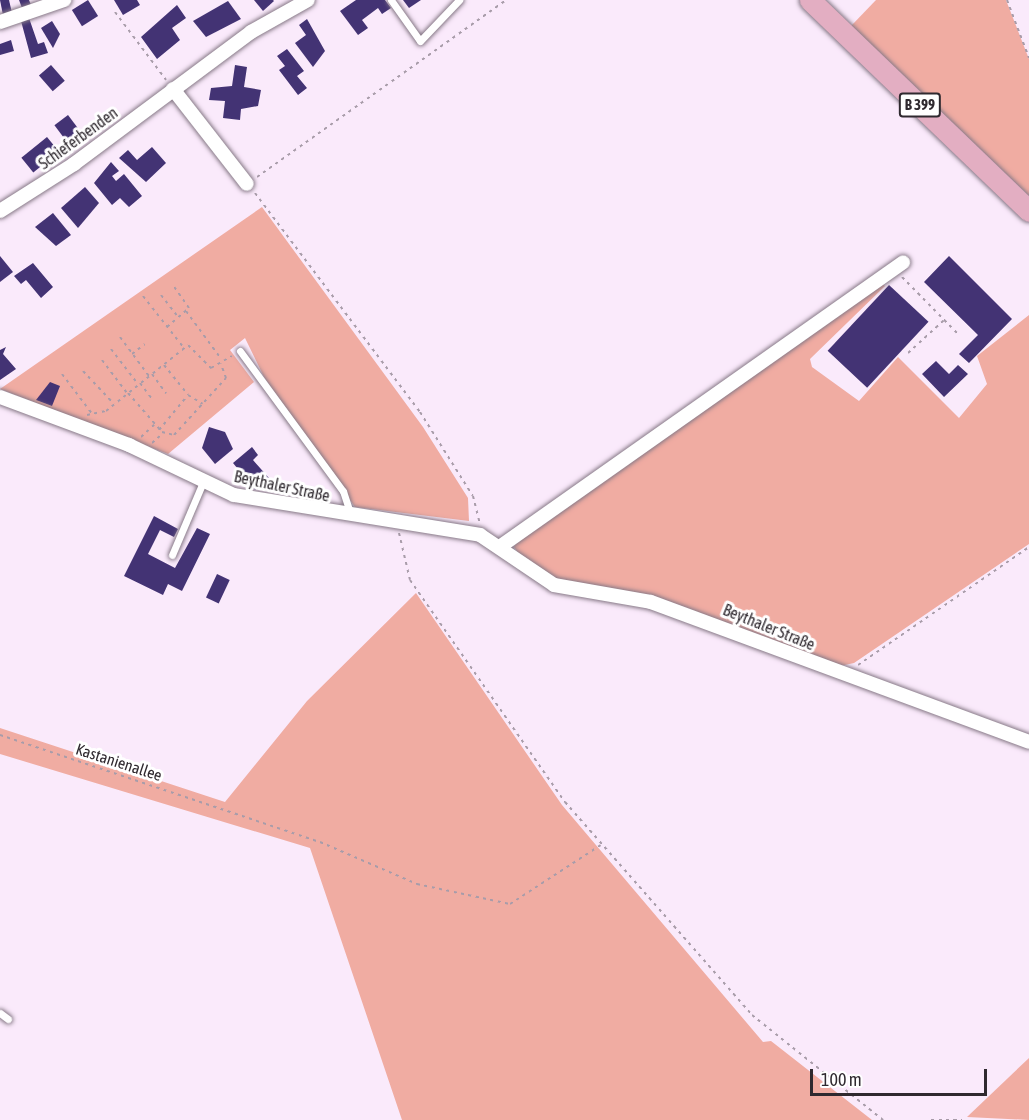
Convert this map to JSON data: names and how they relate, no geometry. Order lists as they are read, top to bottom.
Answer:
{
  "streets": {
    "main road": ["B 399"],
    "street": ["Schieferbenden", "Beythaler Straße"],
    "path": ["Kastanienallee"]
  },
  "scale_bar": "100 m"
}
